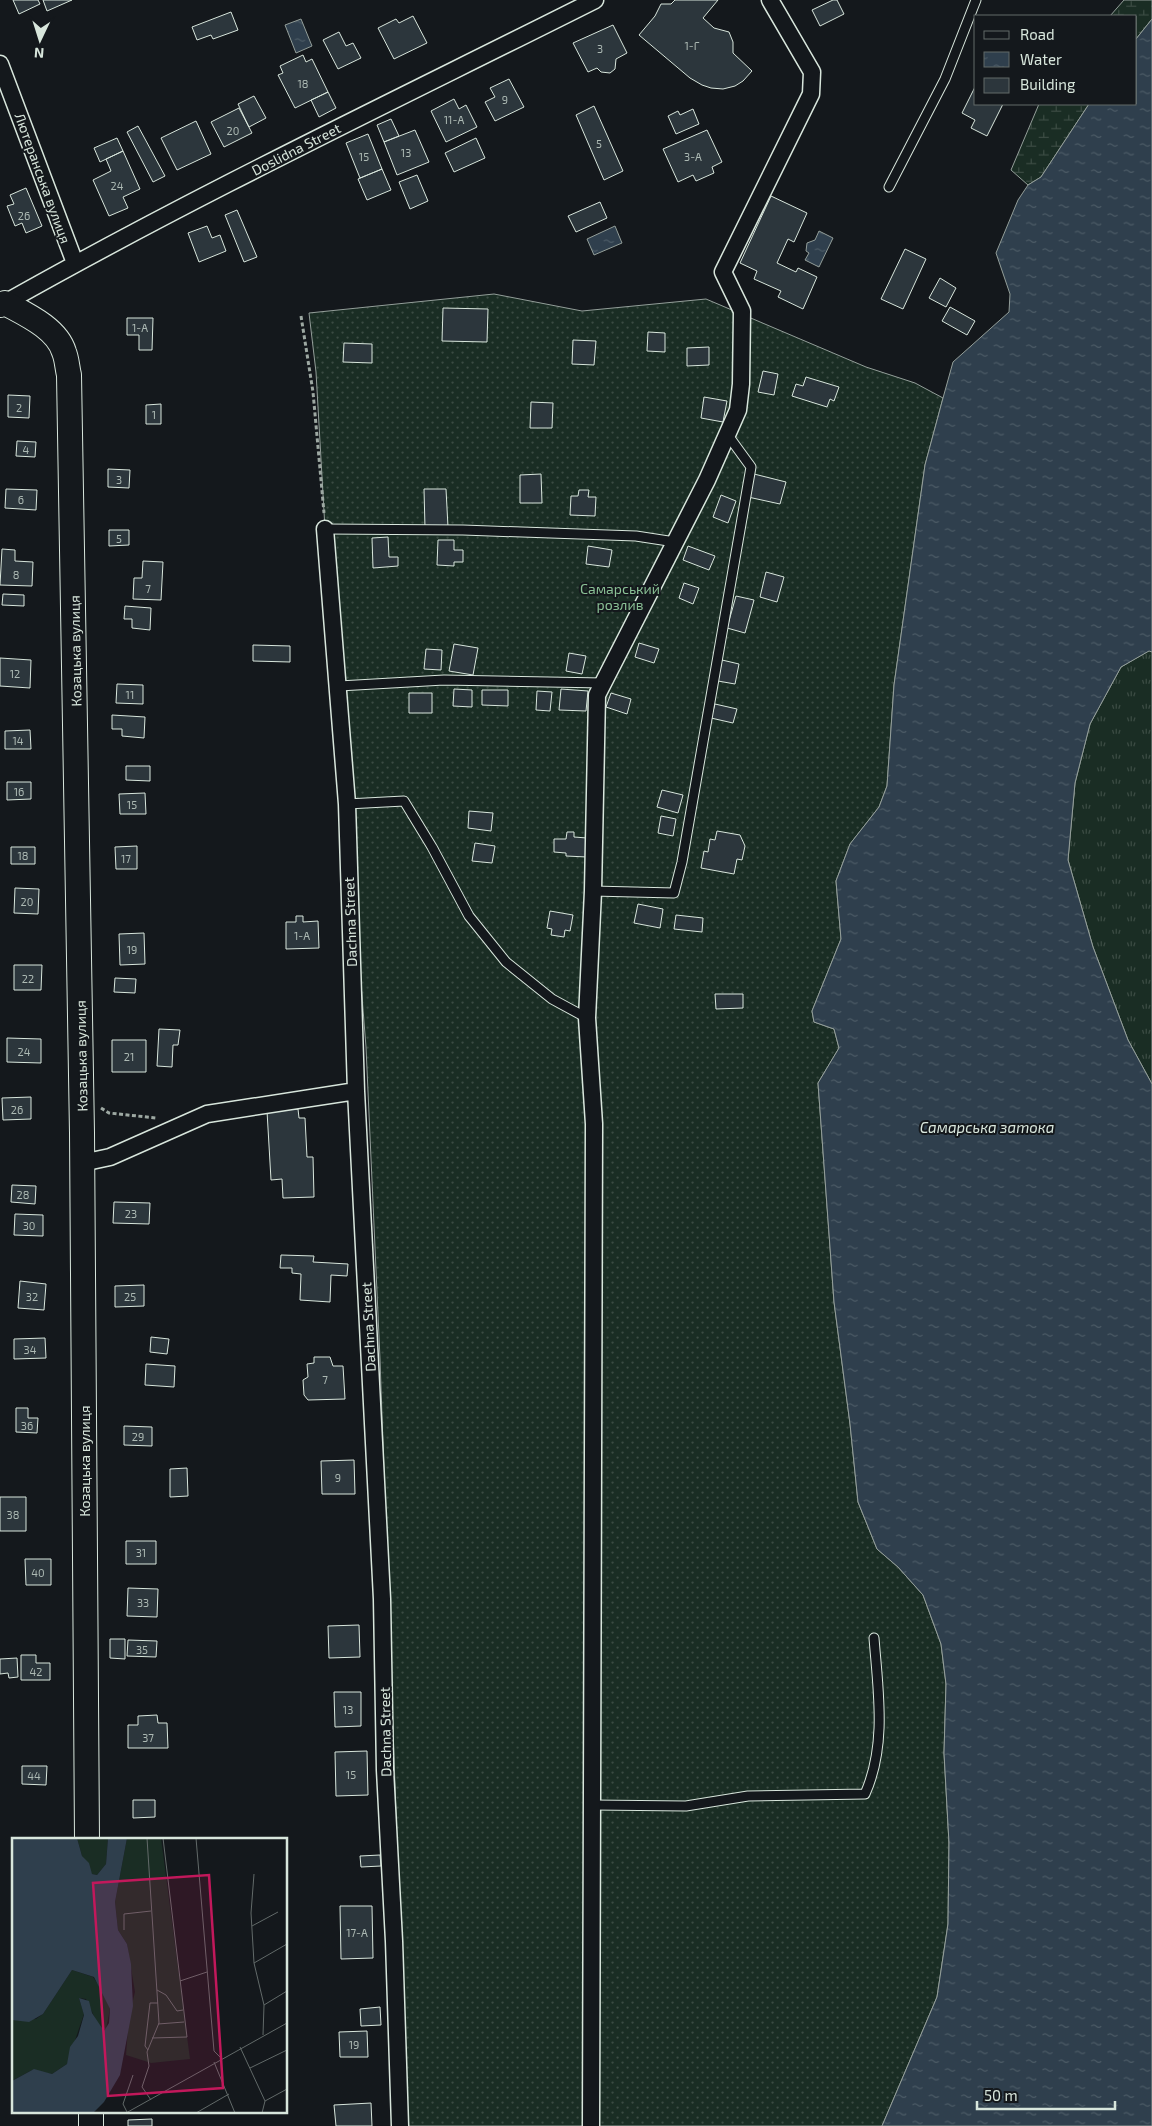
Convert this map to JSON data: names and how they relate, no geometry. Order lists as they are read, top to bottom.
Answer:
{
  "streets": {
    "street": [
      "Doslidna Street",
      "Лютеранська вулиця",
      "Козацька вулиця",
      "Dachna Street"
    ]
  },
  "crossings": [
    ["Doslidna Street", "Лютеранська вулиця"],
    ["Doslidna Street", "Козацька вулиця"]
  ],
  "water": ["Самарська затока"],
  "parks": ["Самарський розлив"],
  "house_numbers": [
    "1-Г",
    "3",
    "18",
    "9",
    "11-А",
    "20",
    "5",
    "13",
    "15",
    "3-А",
    "24",
    "26",
    "1-А",
    "2",
    "1",
    "4",
    "3",
    "6",
    "5",
    "8",
    "7",
    "12",
    "11",
    "14",
    "16",
    "15",
    "18",
    "17",
    "20",
    "1-А",
    "19",
    "22",
    "24",
    "21",
    "26",
    "28",
    "23",
    "30",
    "32",
    "25",
    "34",
    "7",
    "36",
    "29",
    "9",
    "38",
    "31",
    "40",
    "33",
    "35",
    "42",
    "13",
    "37",
    "15",
    "44",
    "17-А",
    "19"
  ],
  "legend": ["Road", "Water", "Building"],
  "scale_bar": "50 m",
  "north": "bottom"
}
